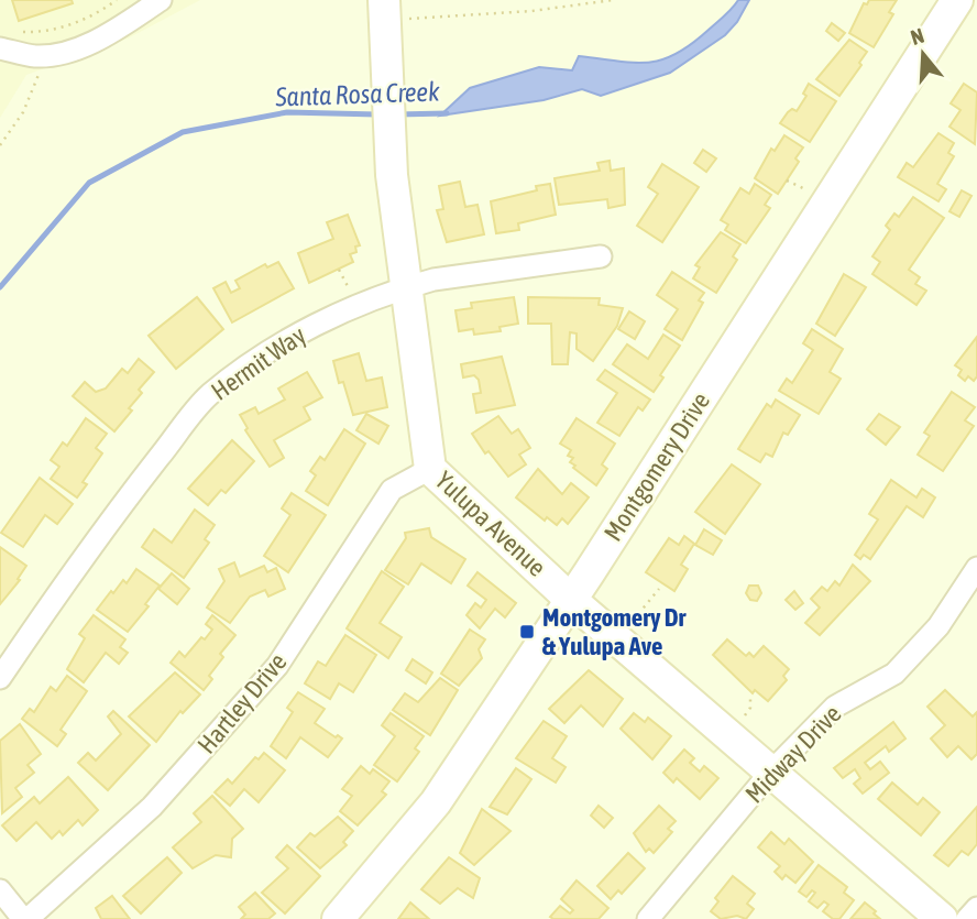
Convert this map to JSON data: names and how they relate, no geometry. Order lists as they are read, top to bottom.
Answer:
{
  "streets": {
    "street": [
      "Hermit Way",
      "Montgomery Drive",
      "Yulupa Avenue",
      "Hartley Drive",
      "Midway Drive"
    ]
  },
  "crossings": [
    ["Hermit Way", "Yulupa Avenue"],
    ["Montgomery Drive", "Yulupa Avenue"],
    ["Yulupa Avenue", "Hartley Drive"],
    ["Yulupa Avenue", "Midway Drive"]
  ],
  "water": ["Santa Rosa Creek"],
  "places": {
    "transit": ["Montgomery Dr & Yulupa Ave"]
  },
  "north": "top"
}
